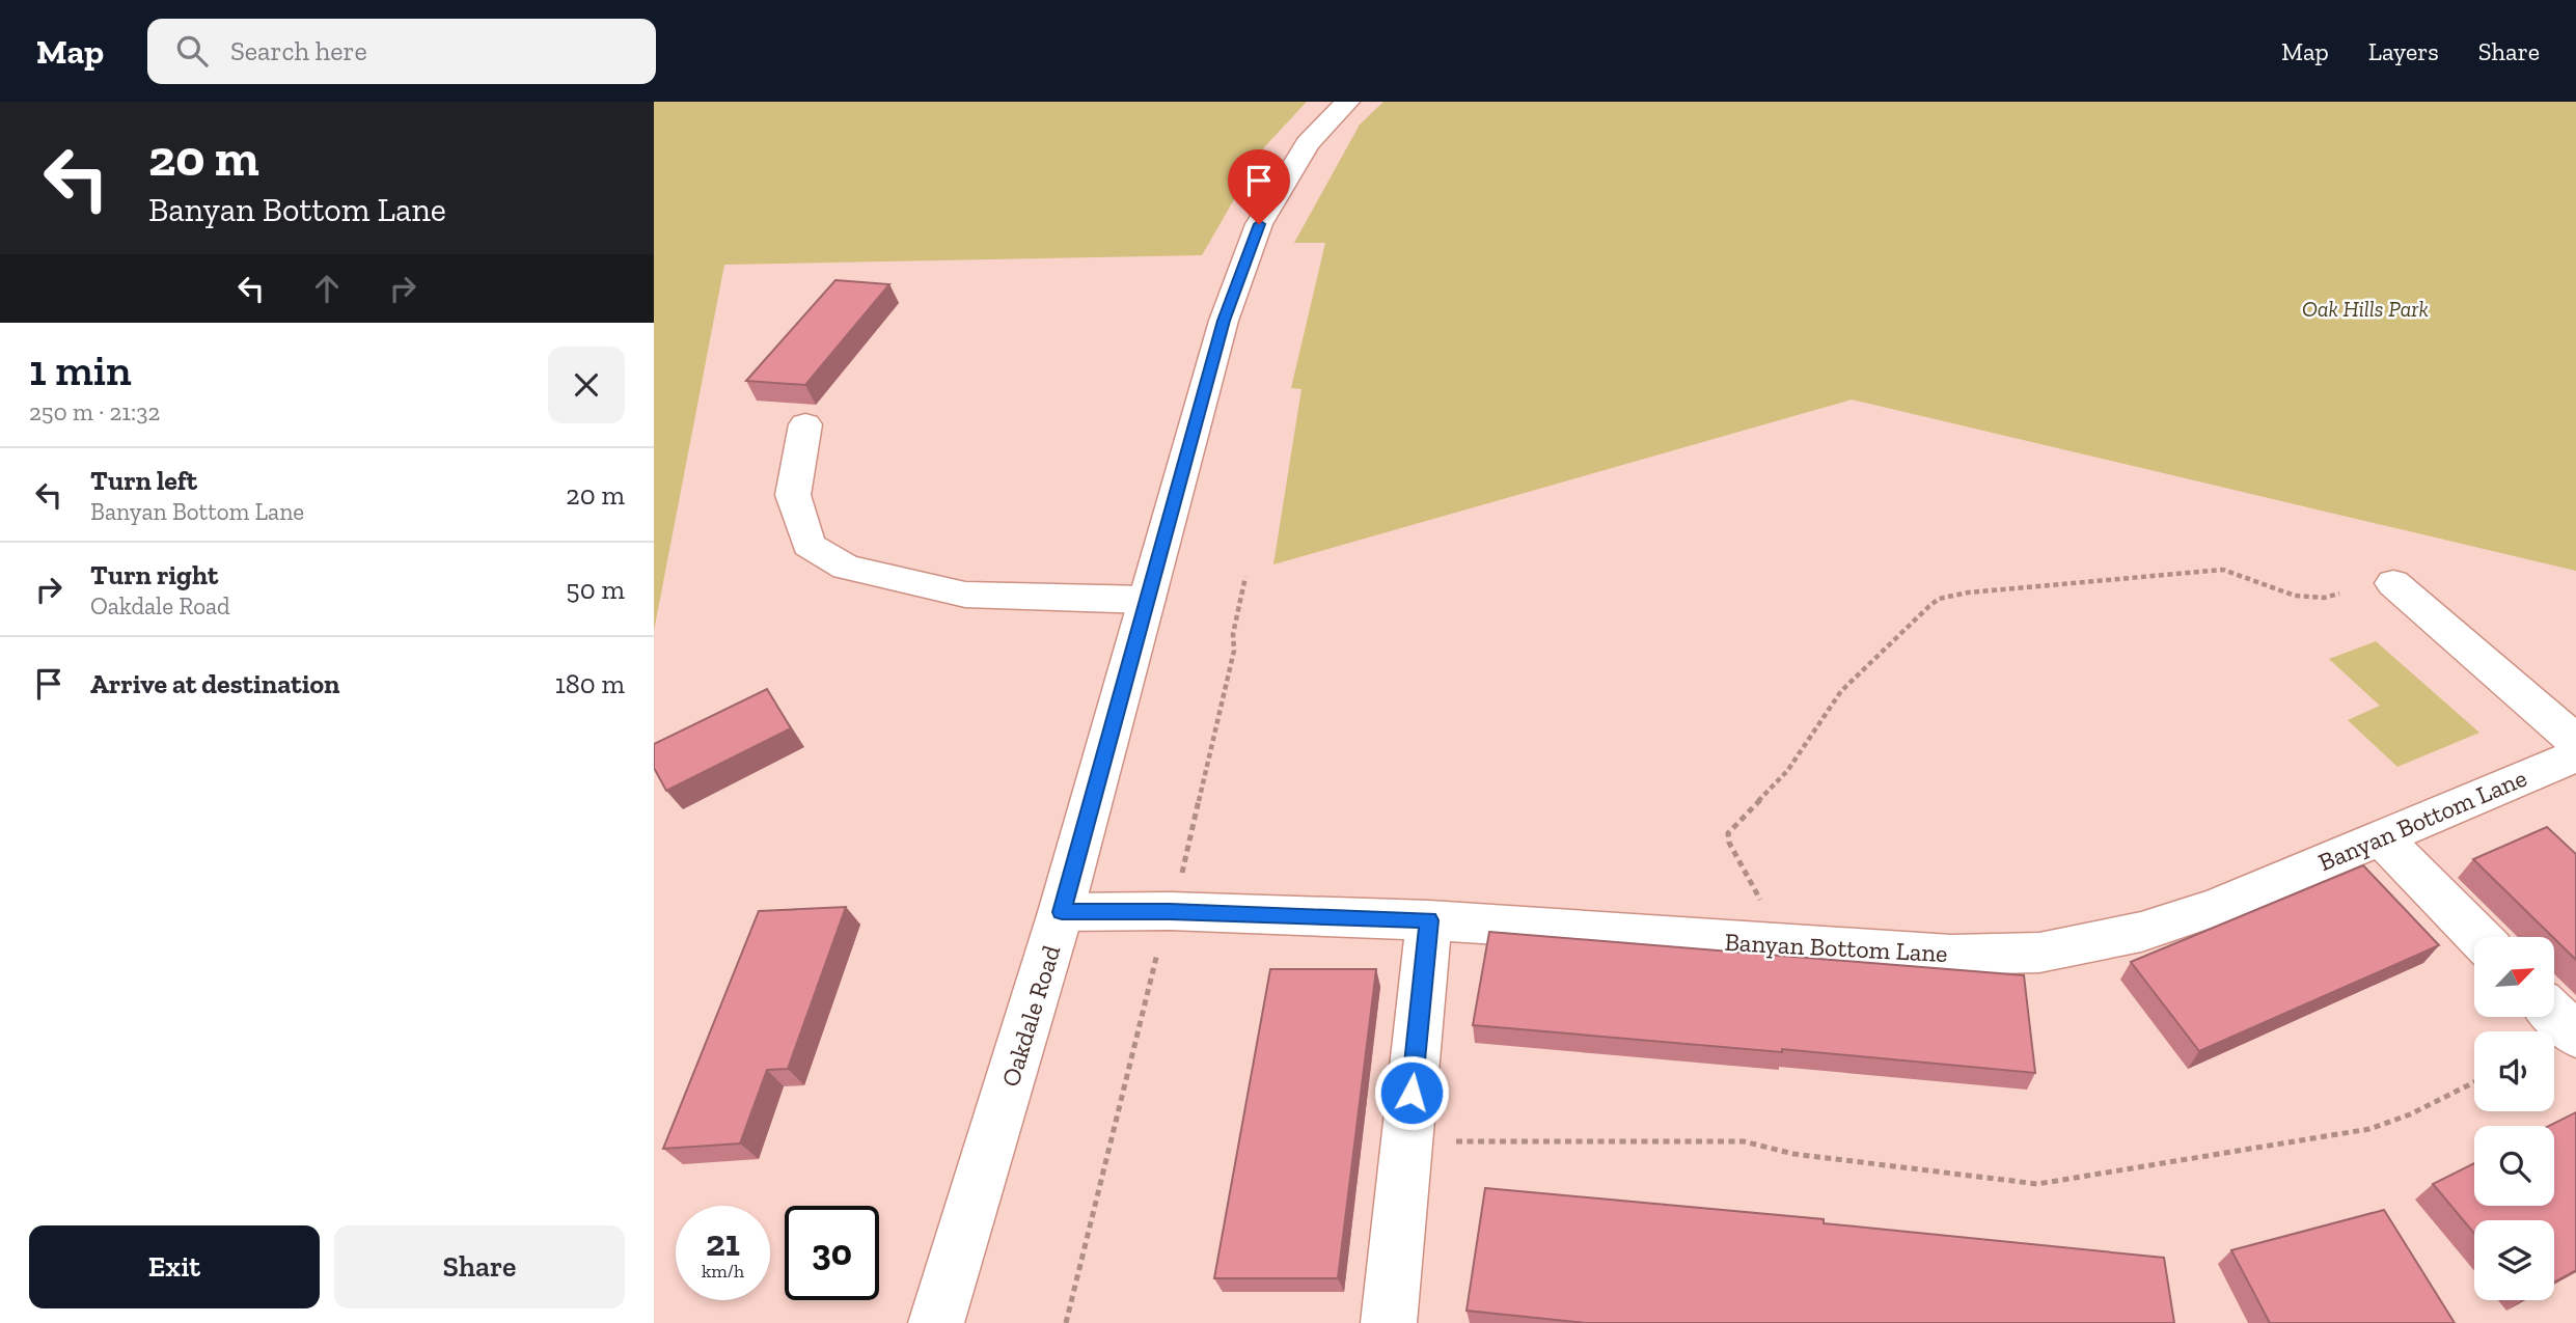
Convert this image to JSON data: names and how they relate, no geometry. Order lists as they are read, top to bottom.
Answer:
{
  "streets": {
    "street": ["Banyan Bottom Lane", "Oakdale Road"]
  },
  "crossings": [
    ["Banyan Bottom Lane", "Oakdale Road"]
  ],
  "parks": ["Oak Hills Park"],
  "north": "top right",
  "page": {
    "header": "Map",
    "search": "Search here",
    "nav": ["Map", "Layers", "Share"],
    "turn": ["20 m", "Banyan Bottom Lane"],
    "heading": ["1 min", "250 m · 21:32"],
    "list": [
      {
        "name": "Turn left",
        "note": "Banyan Bottom Lane",
        "value": "20 m"
      },
      {
        "name": "Turn right",
        "note": "Oakdale Road",
        "value": "50 m"
      },
      {
        "name": "Arrive at destination",
        "value": "180 m"
      }
    ],
    "speed": "21 km/h",
    "limit": "30",
    "buttons": ["Exit", "Share"]
  }
}
